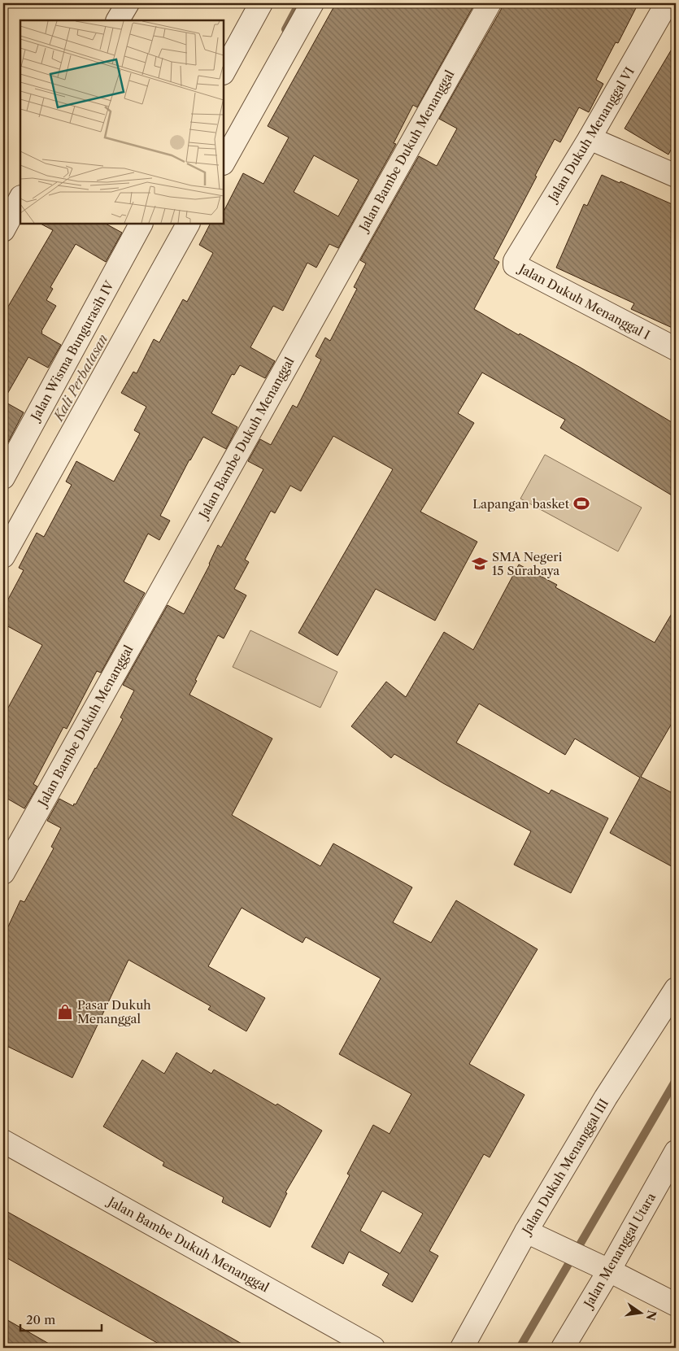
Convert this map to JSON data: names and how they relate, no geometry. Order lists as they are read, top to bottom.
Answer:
{
  "streets": {
    "street": [
      "Jalan Dukuh Menanggal VI",
      "Jalan Bambe Dukuh Menanggal",
      "Jalan Dukuh Menanggal I",
      "Jalan Wisma Bungurasih IV",
      "Jalan Dukuh Menanggal III",
      "Jalan Menanggal Utara"
    ]
  },
  "crossings": [
    ["Jalan Dukuh Menanggal VI", "Jalan Dukuh Menanggal I"]
  ],
  "water": ["Kali Perbatasan"],
  "places": {
    "sports": ["Lapangan basket"],
    "school or university": ["SMA Negeri 15 Surabaya"],
    "shop": ["Pasar Dukuh Menanggal"]
  },
  "scale_bar": "20 m",
  "north": "right"
}
